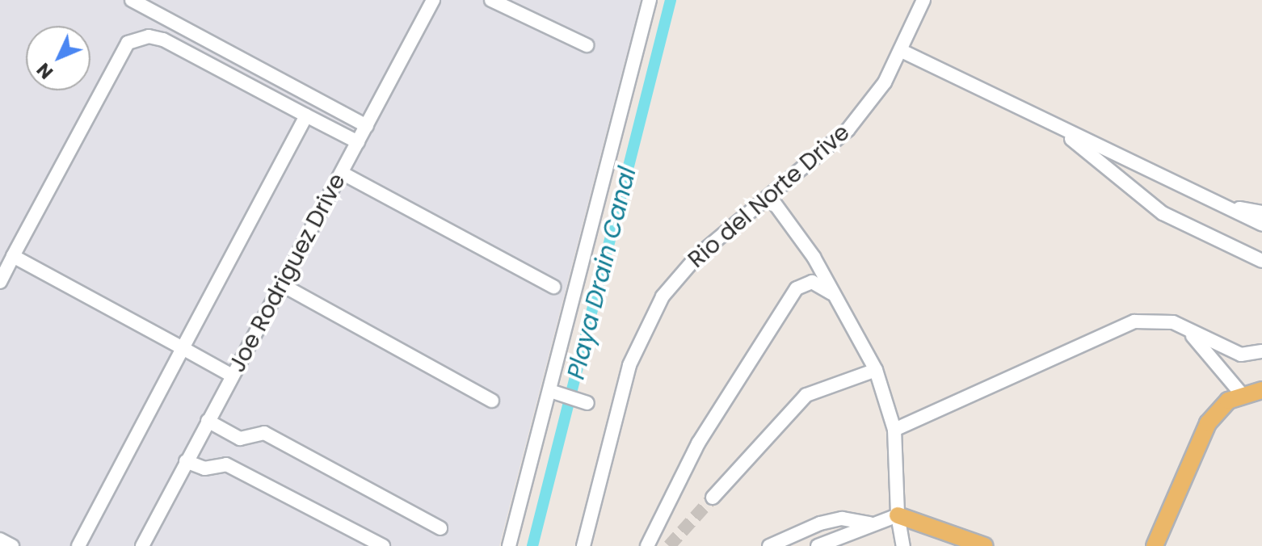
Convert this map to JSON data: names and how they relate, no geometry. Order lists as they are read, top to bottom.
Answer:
{
  "streets": {
    "street": ["Rio del Norte Drive", "Joe Rodriguez Drive"]
  },
  "water": ["Playa Drain Canal"],
  "north": "bottom left"
}
